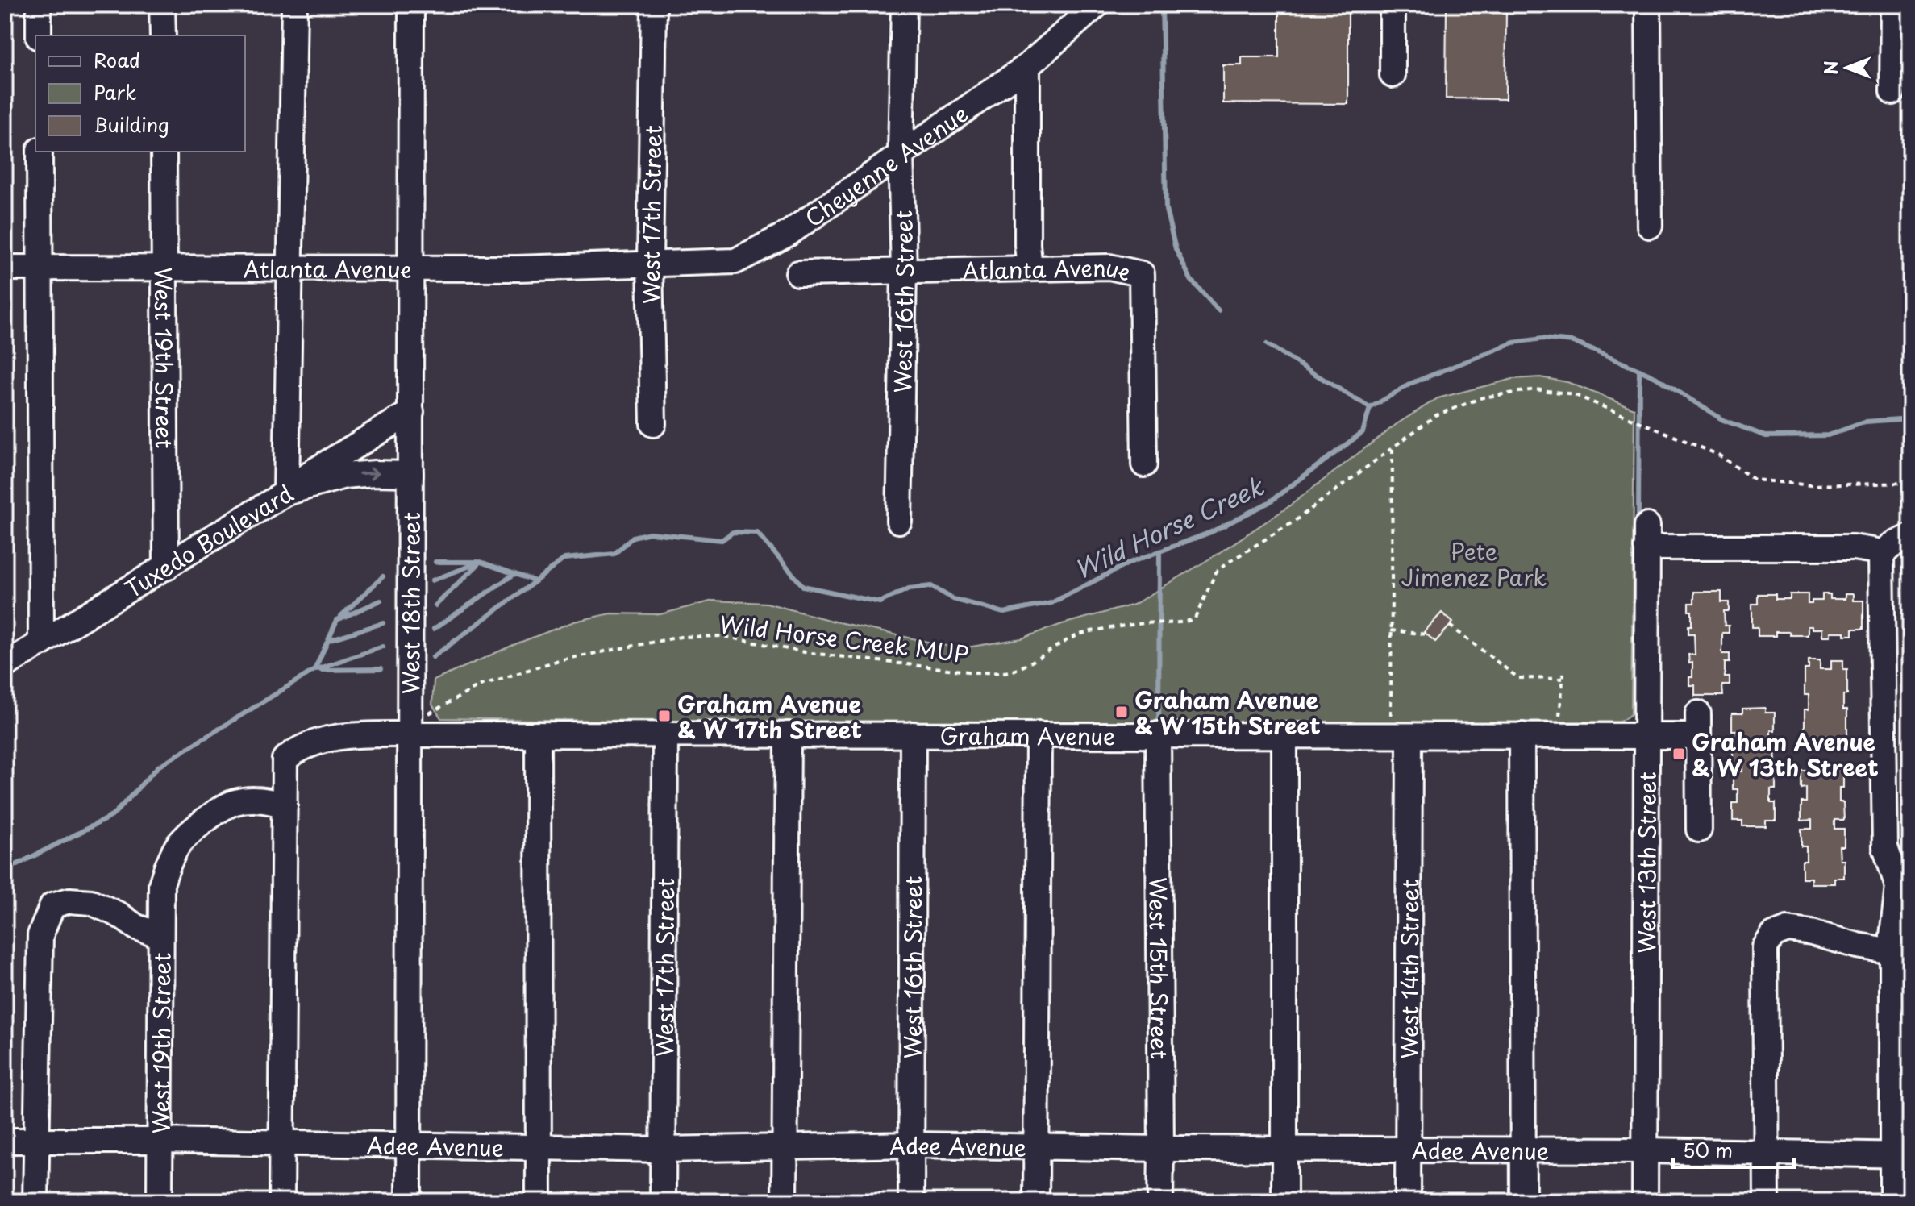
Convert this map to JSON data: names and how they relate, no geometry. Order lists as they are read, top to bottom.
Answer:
{
  "streets": {
    "street": [
      "Cheyenne Avenue",
      "West 17th Street",
      "Atlanta Avenue",
      "West 16th Street",
      "West 19th Street",
      "Tuxedo Boulevard",
      "West 18th Street",
      "Graham Avenue",
      "West 13th Street",
      "West 15th Street",
      "West 14th Street",
      "Adee Avenue"
    ],
    "path": ["Wild Horse Creek MUP"]
  },
  "crossings": [
    ["Cheyenne Avenue", "West 17th Street"],
    ["Cheyenne Avenue", "Atlanta Avenue"],
    ["Cheyenne Avenue", "West 16th Street"],
    ["West 17th Street", "Atlanta Avenue"],
    ["West 17th Street", "Graham Avenue"],
    ["West 17th Street", "Adee Avenue"],
    ["Atlanta Avenue", "West 16th Street"],
    ["Atlanta Avenue", "West 19th Street"],
    ["Atlanta Avenue", "West 18th Street"],
    ["West 16th Street", "Graham Avenue"],
    ["West 16th Street", "Adee Avenue"],
    ["West 19th Street", "Tuxedo Boulevard"],
    ["West 19th Street", "Graham Avenue"],
    ["West 19th Street", "Adee Avenue"],
    ["Tuxedo Boulevard", "West 18th Street"],
    ["West 18th Street", "Wild Horse Creek MUP"],
    ["West 18th Street", "Graham Avenue"],
    ["West 18th Street", "Adee Avenue"],
    ["Wild Horse Creek MUP", "Graham Avenue"],
    ["Graham Avenue", "West 13th Street"],
    ["Graham Avenue", "West 15th Street"],
    ["Graham Avenue", "West 14th Street"],
    ["West 13th Street", "Adee Avenue"],
    ["West 15th Street", "Adee Avenue"],
    ["West 14th Street", "Adee Avenue"]
  ],
  "water": ["Wild Horse Creek"],
  "parks": ["Pete Jimenez Park"],
  "places": {
    "transit": ["Graham Avenue & W 15th Street", "Graham Avenue & W 17th Street", "Graham Avenue & W 13th Street"]
  },
  "legend": ["Road", "Park", "Building"],
  "scale_bar": "50 m",
  "north": "left"
}
